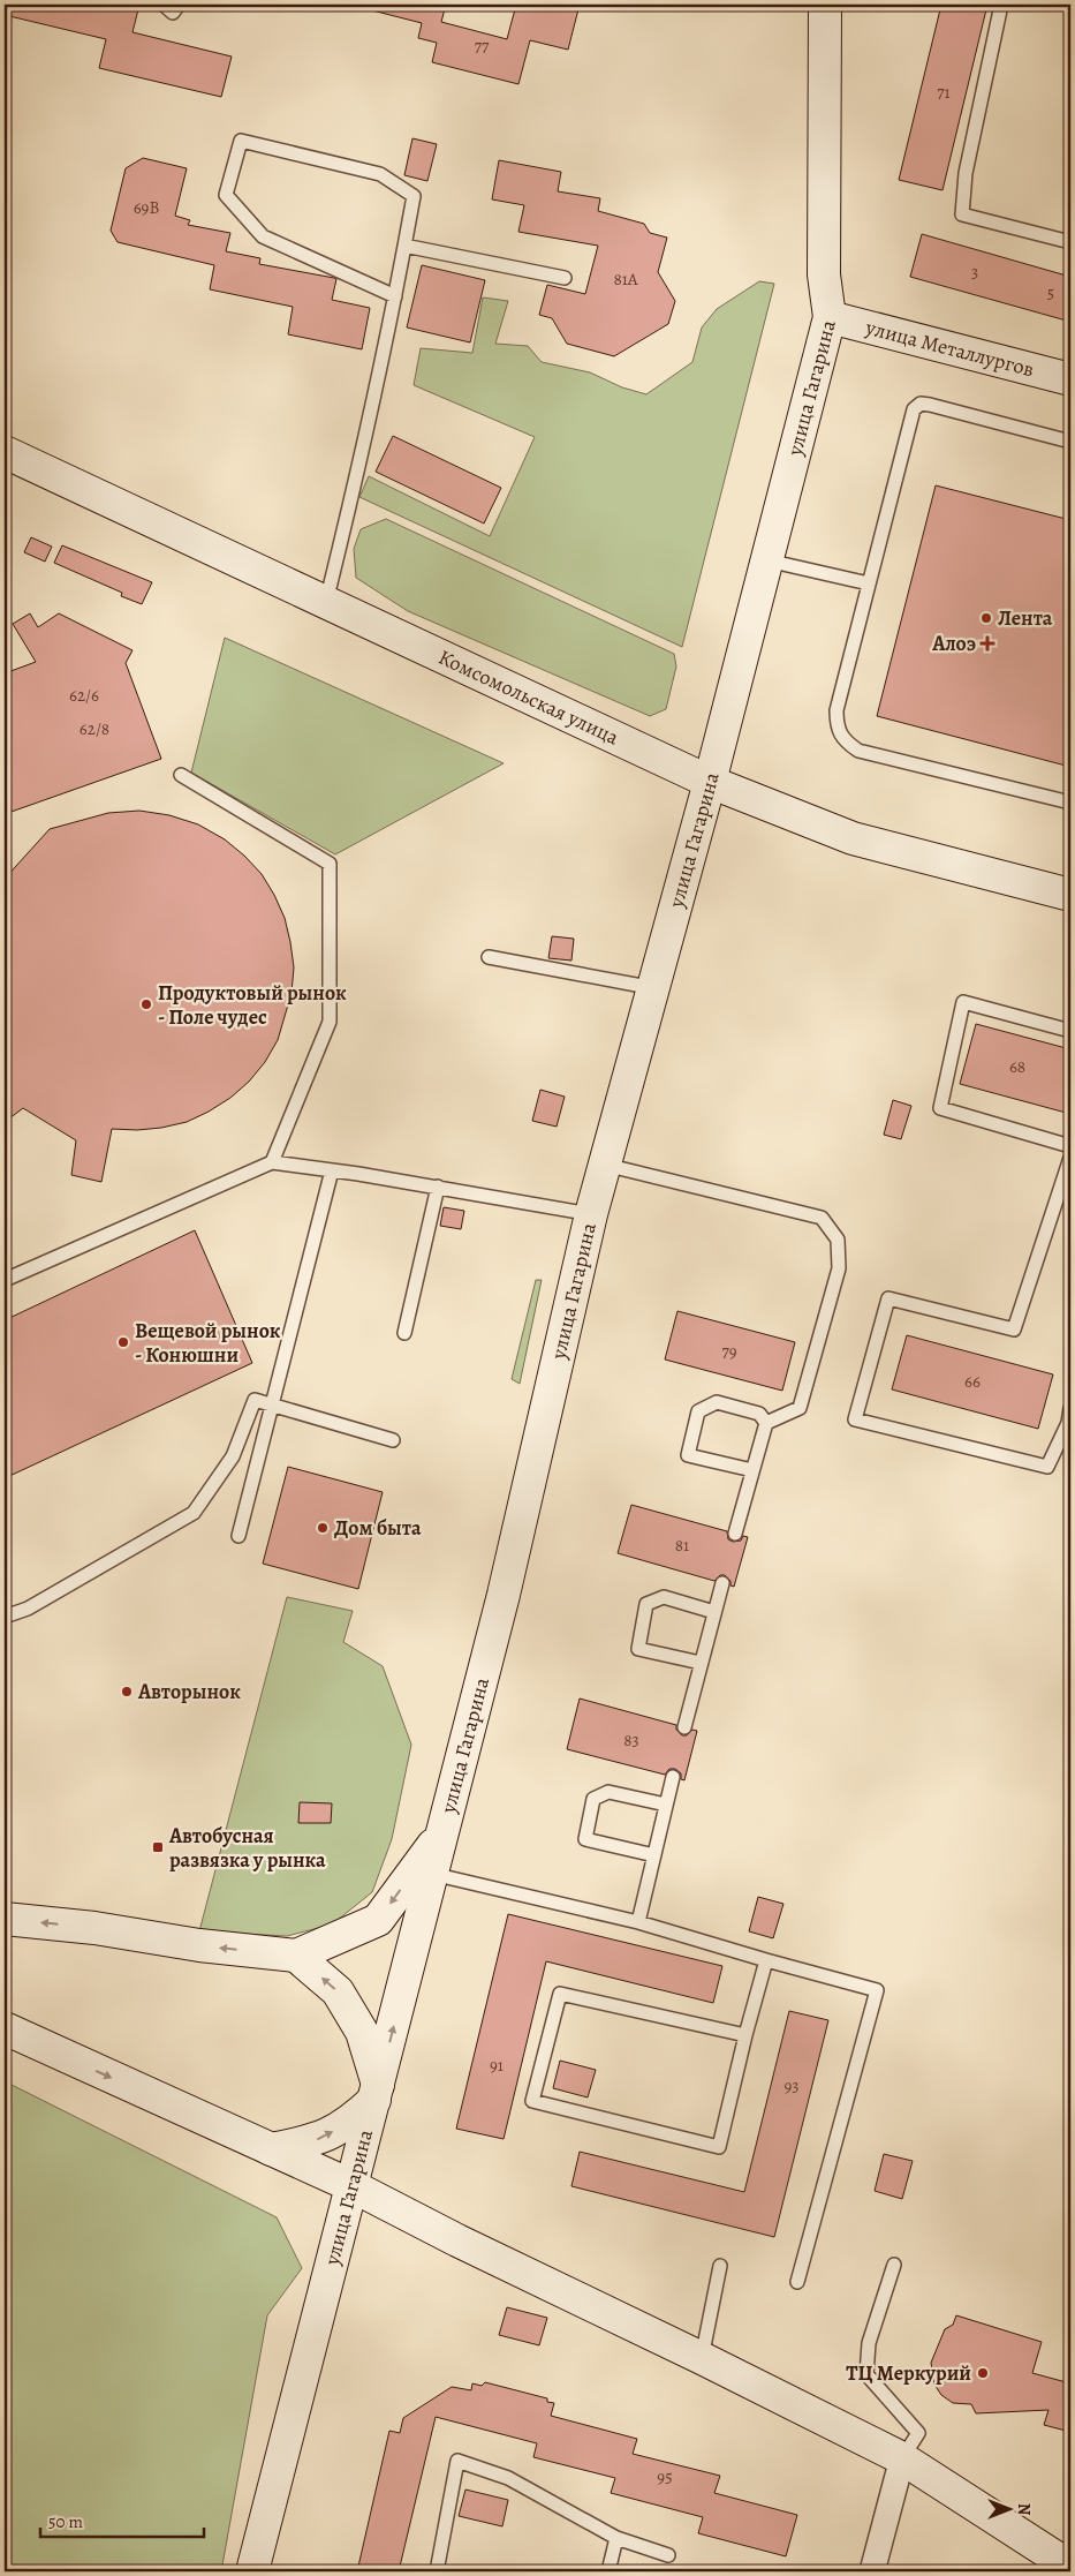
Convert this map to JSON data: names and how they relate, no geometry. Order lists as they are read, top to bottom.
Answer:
{
  "streets": {
    "main road": ["улица Металлургов", "улица Гагарина", "Комсомольская улица"]
  },
  "crossings": [
    ["улица Металлургов", "улица Гагарина"],
    ["улица Гагарина", "Комсомольская улица"]
  ],
  "places": {
    "other": [
      "Лента",
      "Продуктовый рынок - Поле чудес",
      "Вещевой рынок - Конюшни",
      "Дом быта",
      "Авторынок",
      "ТЦ Меркурий"
    ],
    "health": ["Алоэ"],
    "transit": ["Автобусная развязка у рынка"]
  },
  "house_numbers": [
    "77",
    "71",
    "69В",
    "3",
    "81А",
    "5",
    "62/6",
    "62/8",
    "68",
    "79",
    "66",
    "81",
    "83",
    "91",
    "93",
    "95"
  ],
  "scale_bar": "50 m",
  "north": "right"
}
